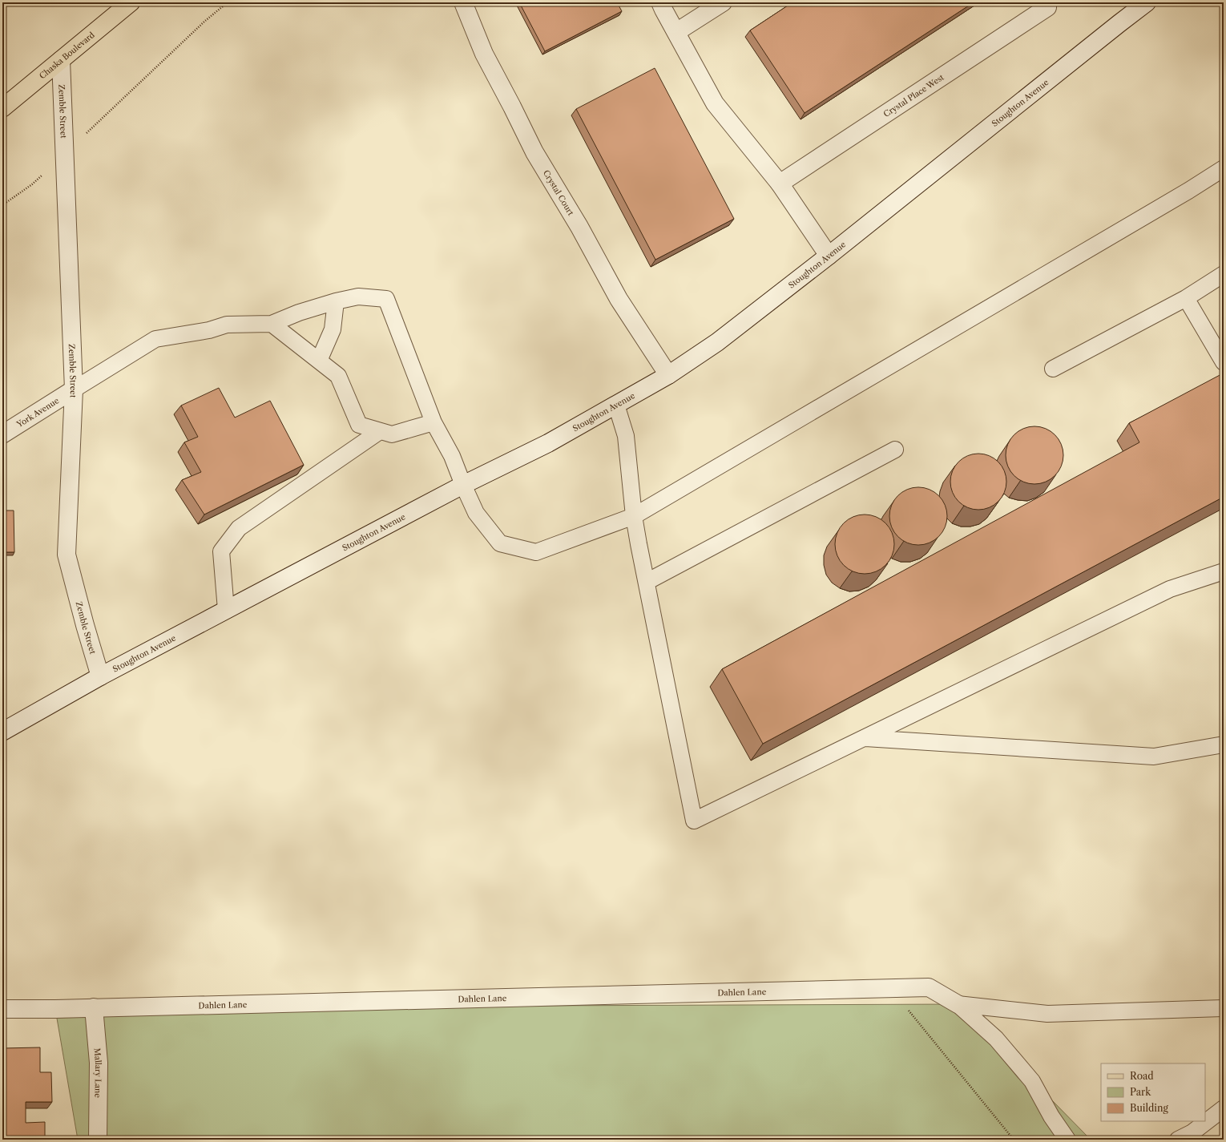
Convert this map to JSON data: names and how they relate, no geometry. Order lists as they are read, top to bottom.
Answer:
{
  "streets": {
    "main road": ["Chaska Boulevard"],
    "street": [
      "Crystal Place West",
      "Stoughton Avenue",
      "Zemble Street",
      "Crystal Court",
      "York Avenue",
      "Dahlen Lane",
      "Mallary Lane"
    ]
  },
  "crossings": [
    ["Chaska Boulevard", "Zemble Street"],
    ["Stoughton Avenue", "Zemble Street"],
    ["Stoughton Avenue", "Crystal Court"],
    ["Zemble Street", "York Avenue"],
    ["Dahlen Lane", "Mallary Lane"]
  ],
  "legend": ["Road", "Park", "Building"]
}
